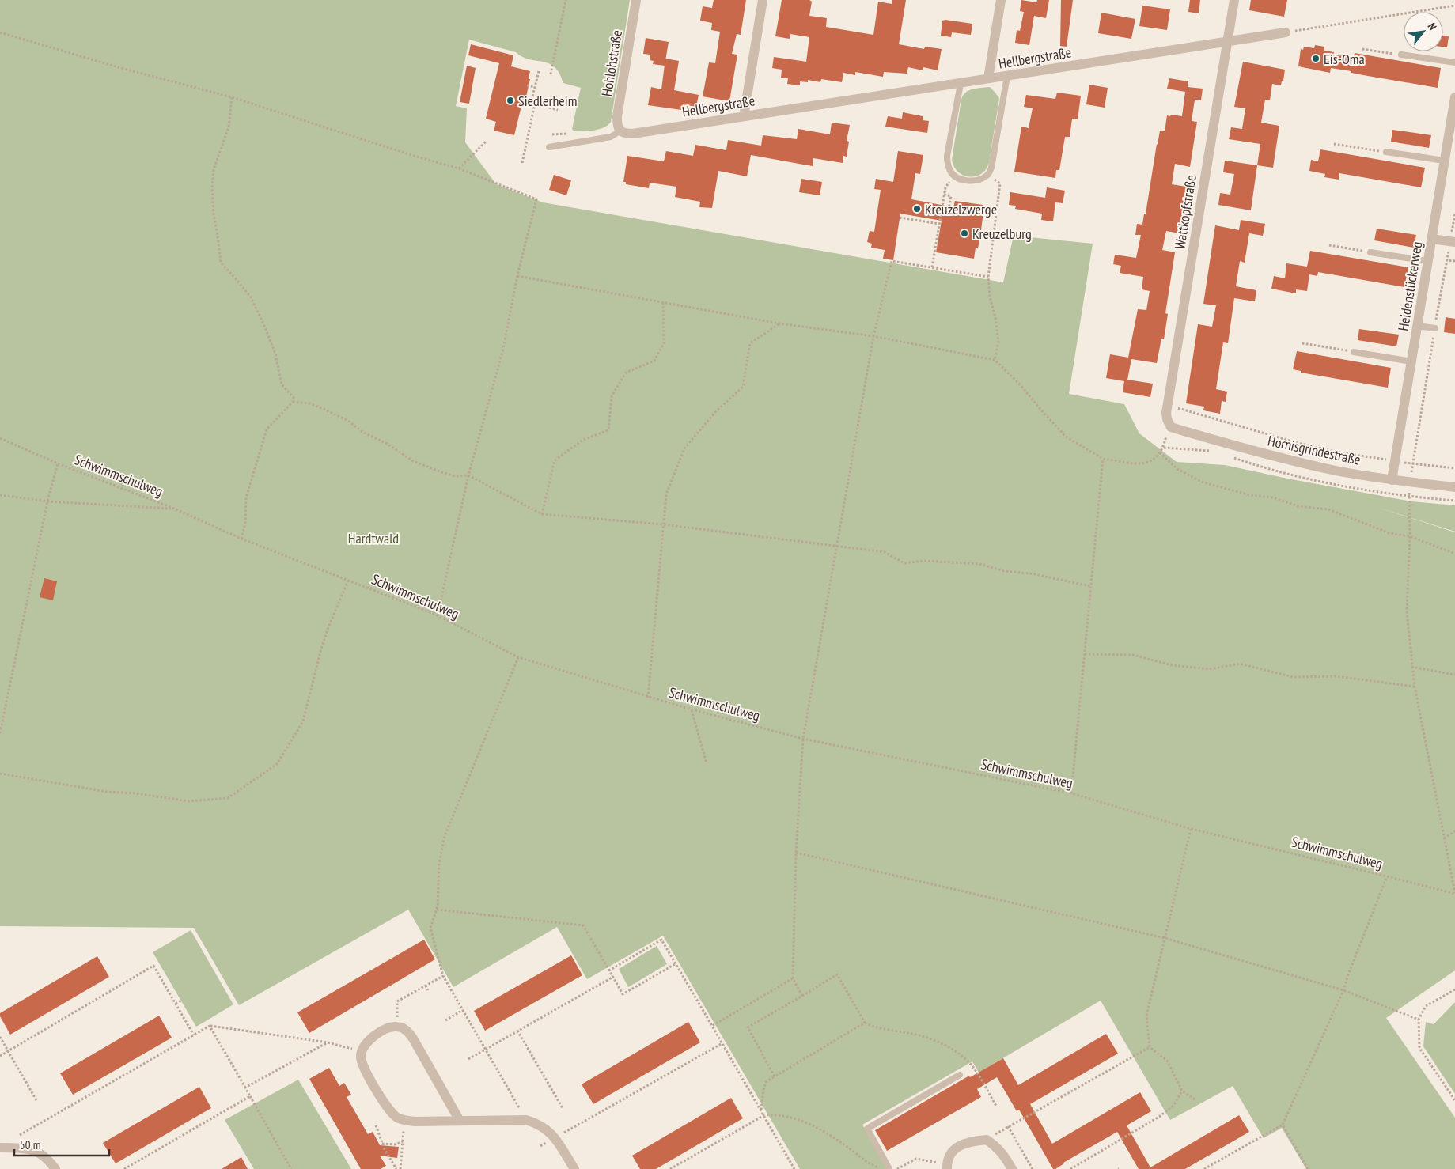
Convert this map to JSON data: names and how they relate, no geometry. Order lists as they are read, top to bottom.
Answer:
{
  "streets": {
    "street": [
      "Hellbergstraße",
      "Hohlohstraße",
      "Wattkopfstraße",
      "Heidenstückerweg",
      "Hornisgrindestraße"
    ],
    "path": ["Schwimmschulweg"]
  },
  "crossings": [
    ["Hellbergstraße", "Hohlohstraße"],
    ["Hellbergstraße", "Wattkopfstraße"],
    ["Wattkopfstraße", "Hornisgrindestraße"],
    ["Heidenstückerweg", "Hornisgrindestraße"]
  ],
  "parks": ["Hardtwald"],
  "places": [
    "Eis-Oma",
    "Siedlerheim",
    "Kreuzelzwerge",
    "Kreuzelburg"
  ],
  "scale_bar": "50 m",
  "north": "top right"
}
